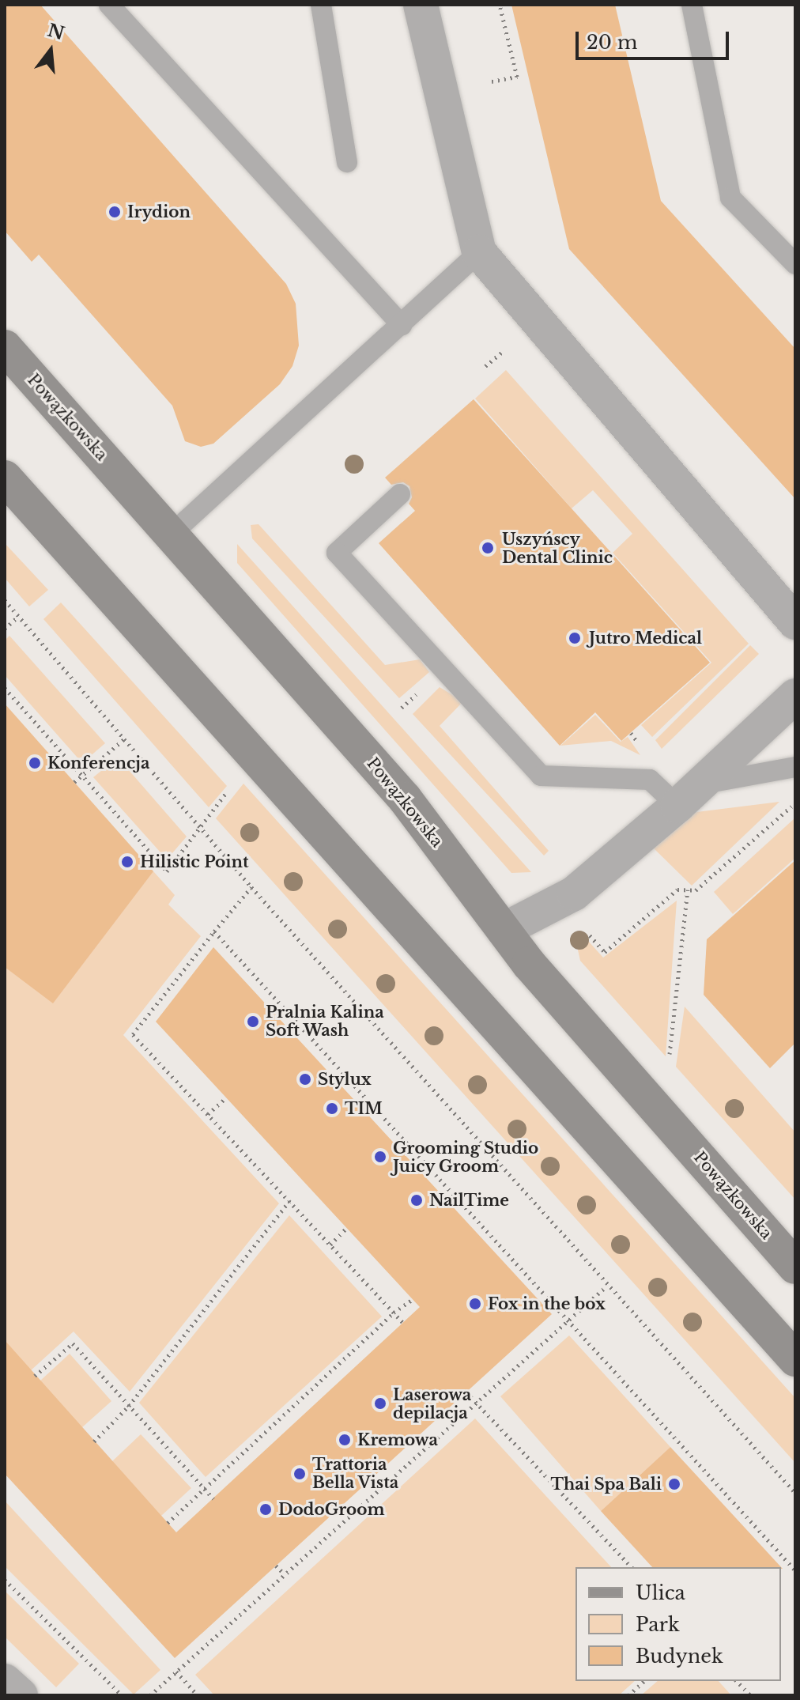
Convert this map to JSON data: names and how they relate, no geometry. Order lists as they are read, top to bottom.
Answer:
{
  "streets": {
    "main road": ["Powązkowska"]
  },
  "places": [
    "Irydion",
    "Uszyńscy Dental Clinic",
    "Jutro Medical",
    "Konferencja",
    "Hilistic Point",
    "Pralnia Kalina Soft Wash",
    "Stylux",
    "TIM",
    "Grooming Studio Juicy Groom",
    "NailTime",
    "Fox in the box",
    "Laserowa depilacja",
    "Kremowa",
    "Trattoria Bella Vista",
    "Thai Spa Bali",
    "DodoGroom"
  ],
  "legend": ["Ulica", "Park", "Budynek"],
  "scale_bar": "20 m",
  "north": "top"
}
